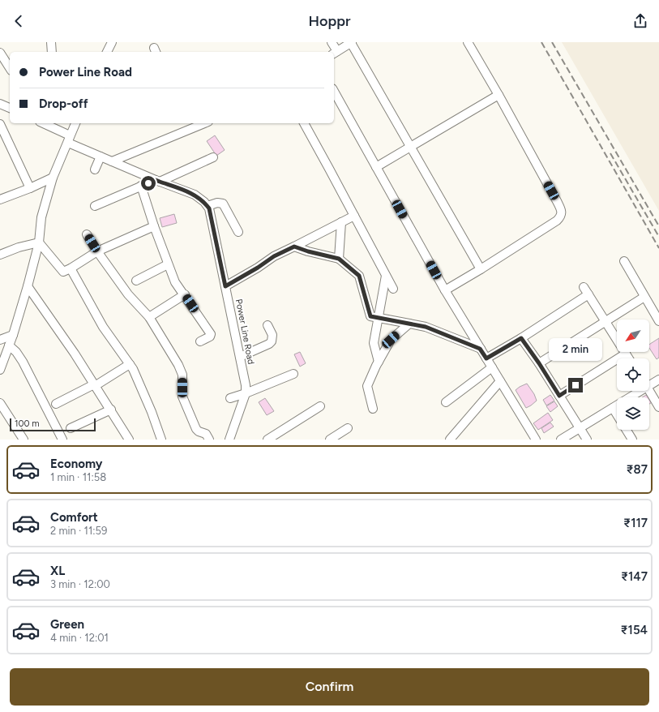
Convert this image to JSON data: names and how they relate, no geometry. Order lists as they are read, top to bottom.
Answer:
{
  "streets": {
    "street": ["Power Line Road"]
  },
  "scale_bar": "100 m",
  "north": "bottom left",
  "page": {
    "header": "Hoppr",
    "banner": ["Power Line Road", "Drop-off"],
    "bubble": "2 min",
    "scale": "100 m",
    "list": [
      {
        "name": "Economy",
        "note": "1 min · 11:58",
        "value": "₹87"
      },
      {
        "name": "Comfort",
        "note": "2 min · 11:59",
        "value": "₹117"
      },
      {
        "name": "XL",
        "note": "3 min · 12:00",
        "value": "₹147"
      },
      {
        "name": "Green",
        "note": "4 min · 12:01",
        "value": "₹154"
      }
    ],
    "buttons": "Confirm"
  }
}
